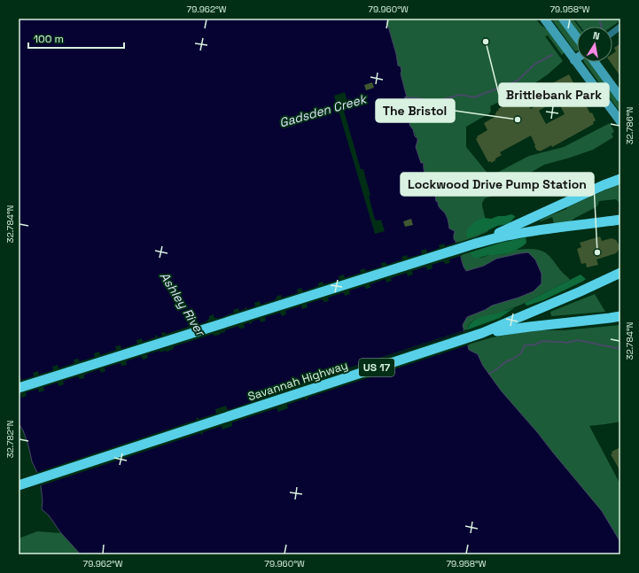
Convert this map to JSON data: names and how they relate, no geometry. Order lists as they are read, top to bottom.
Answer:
{
  "streets": {
    "highway": ["US 17", "Savannah Highway"]
  },
  "water": ["Gadsden Creek", "Ashley River"],
  "places": ["Brittlebank Park", "The Bristol", "Lockwood Drive Pump Station"],
  "scale_bar": "100 m",
  "north": "top",
  "coordinates": [
    "79.962°W",
    "79.960°W",
    "79.958°W",
    "32.786°N",
    "32.784°N",
    "32.782°N"
  ]
}
